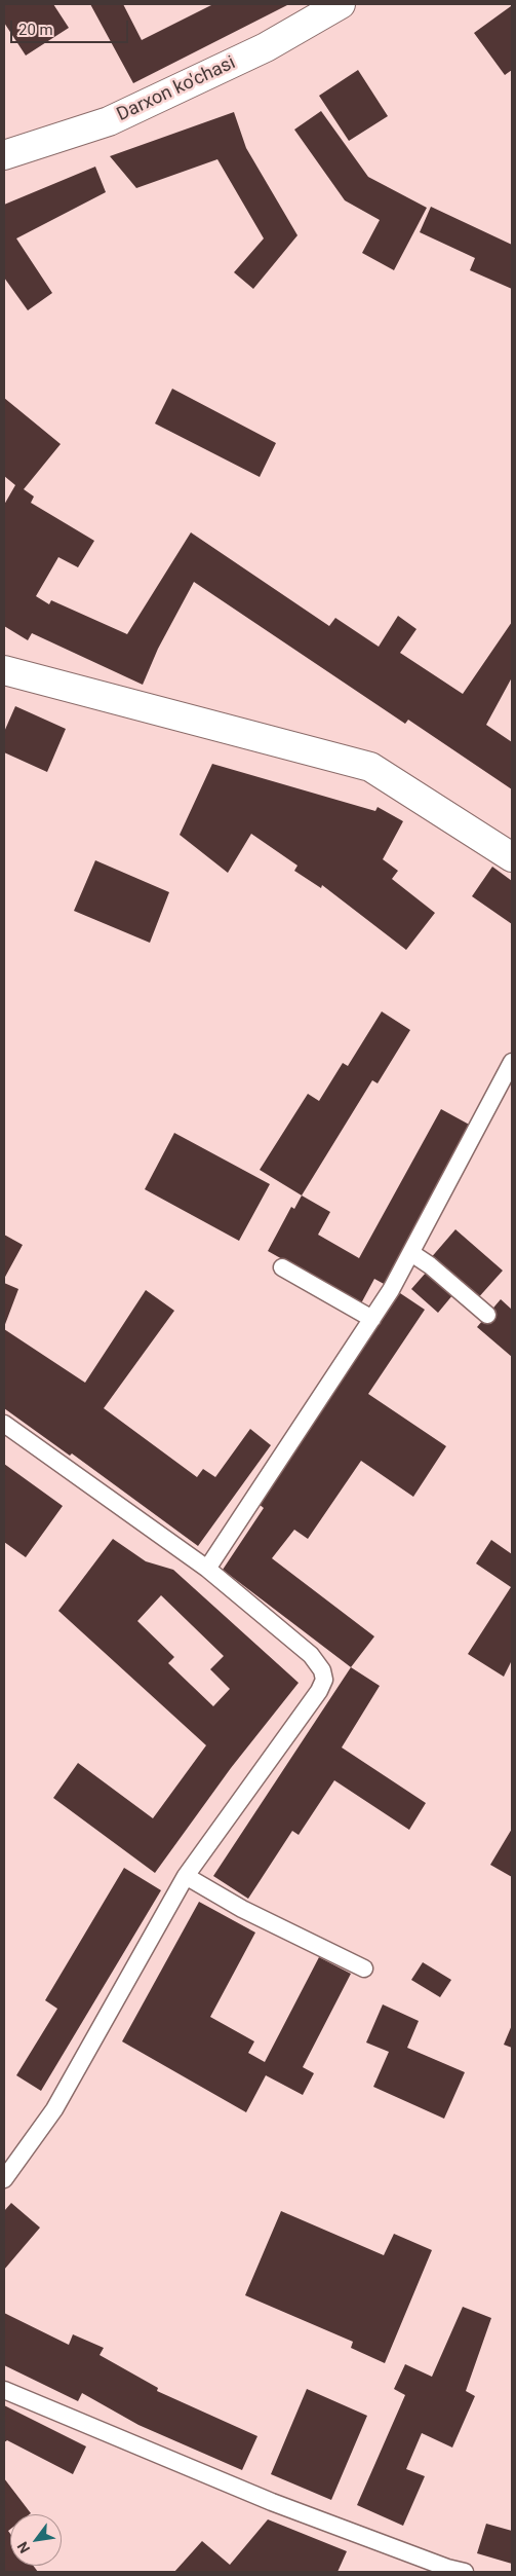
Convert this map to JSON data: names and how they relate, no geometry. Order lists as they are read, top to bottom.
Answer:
{
  "streets": {
    "street": ["Darxon ko'chasi"]
  },
  "scale_bar": "20 m",
  "north": "bottom left"
}
